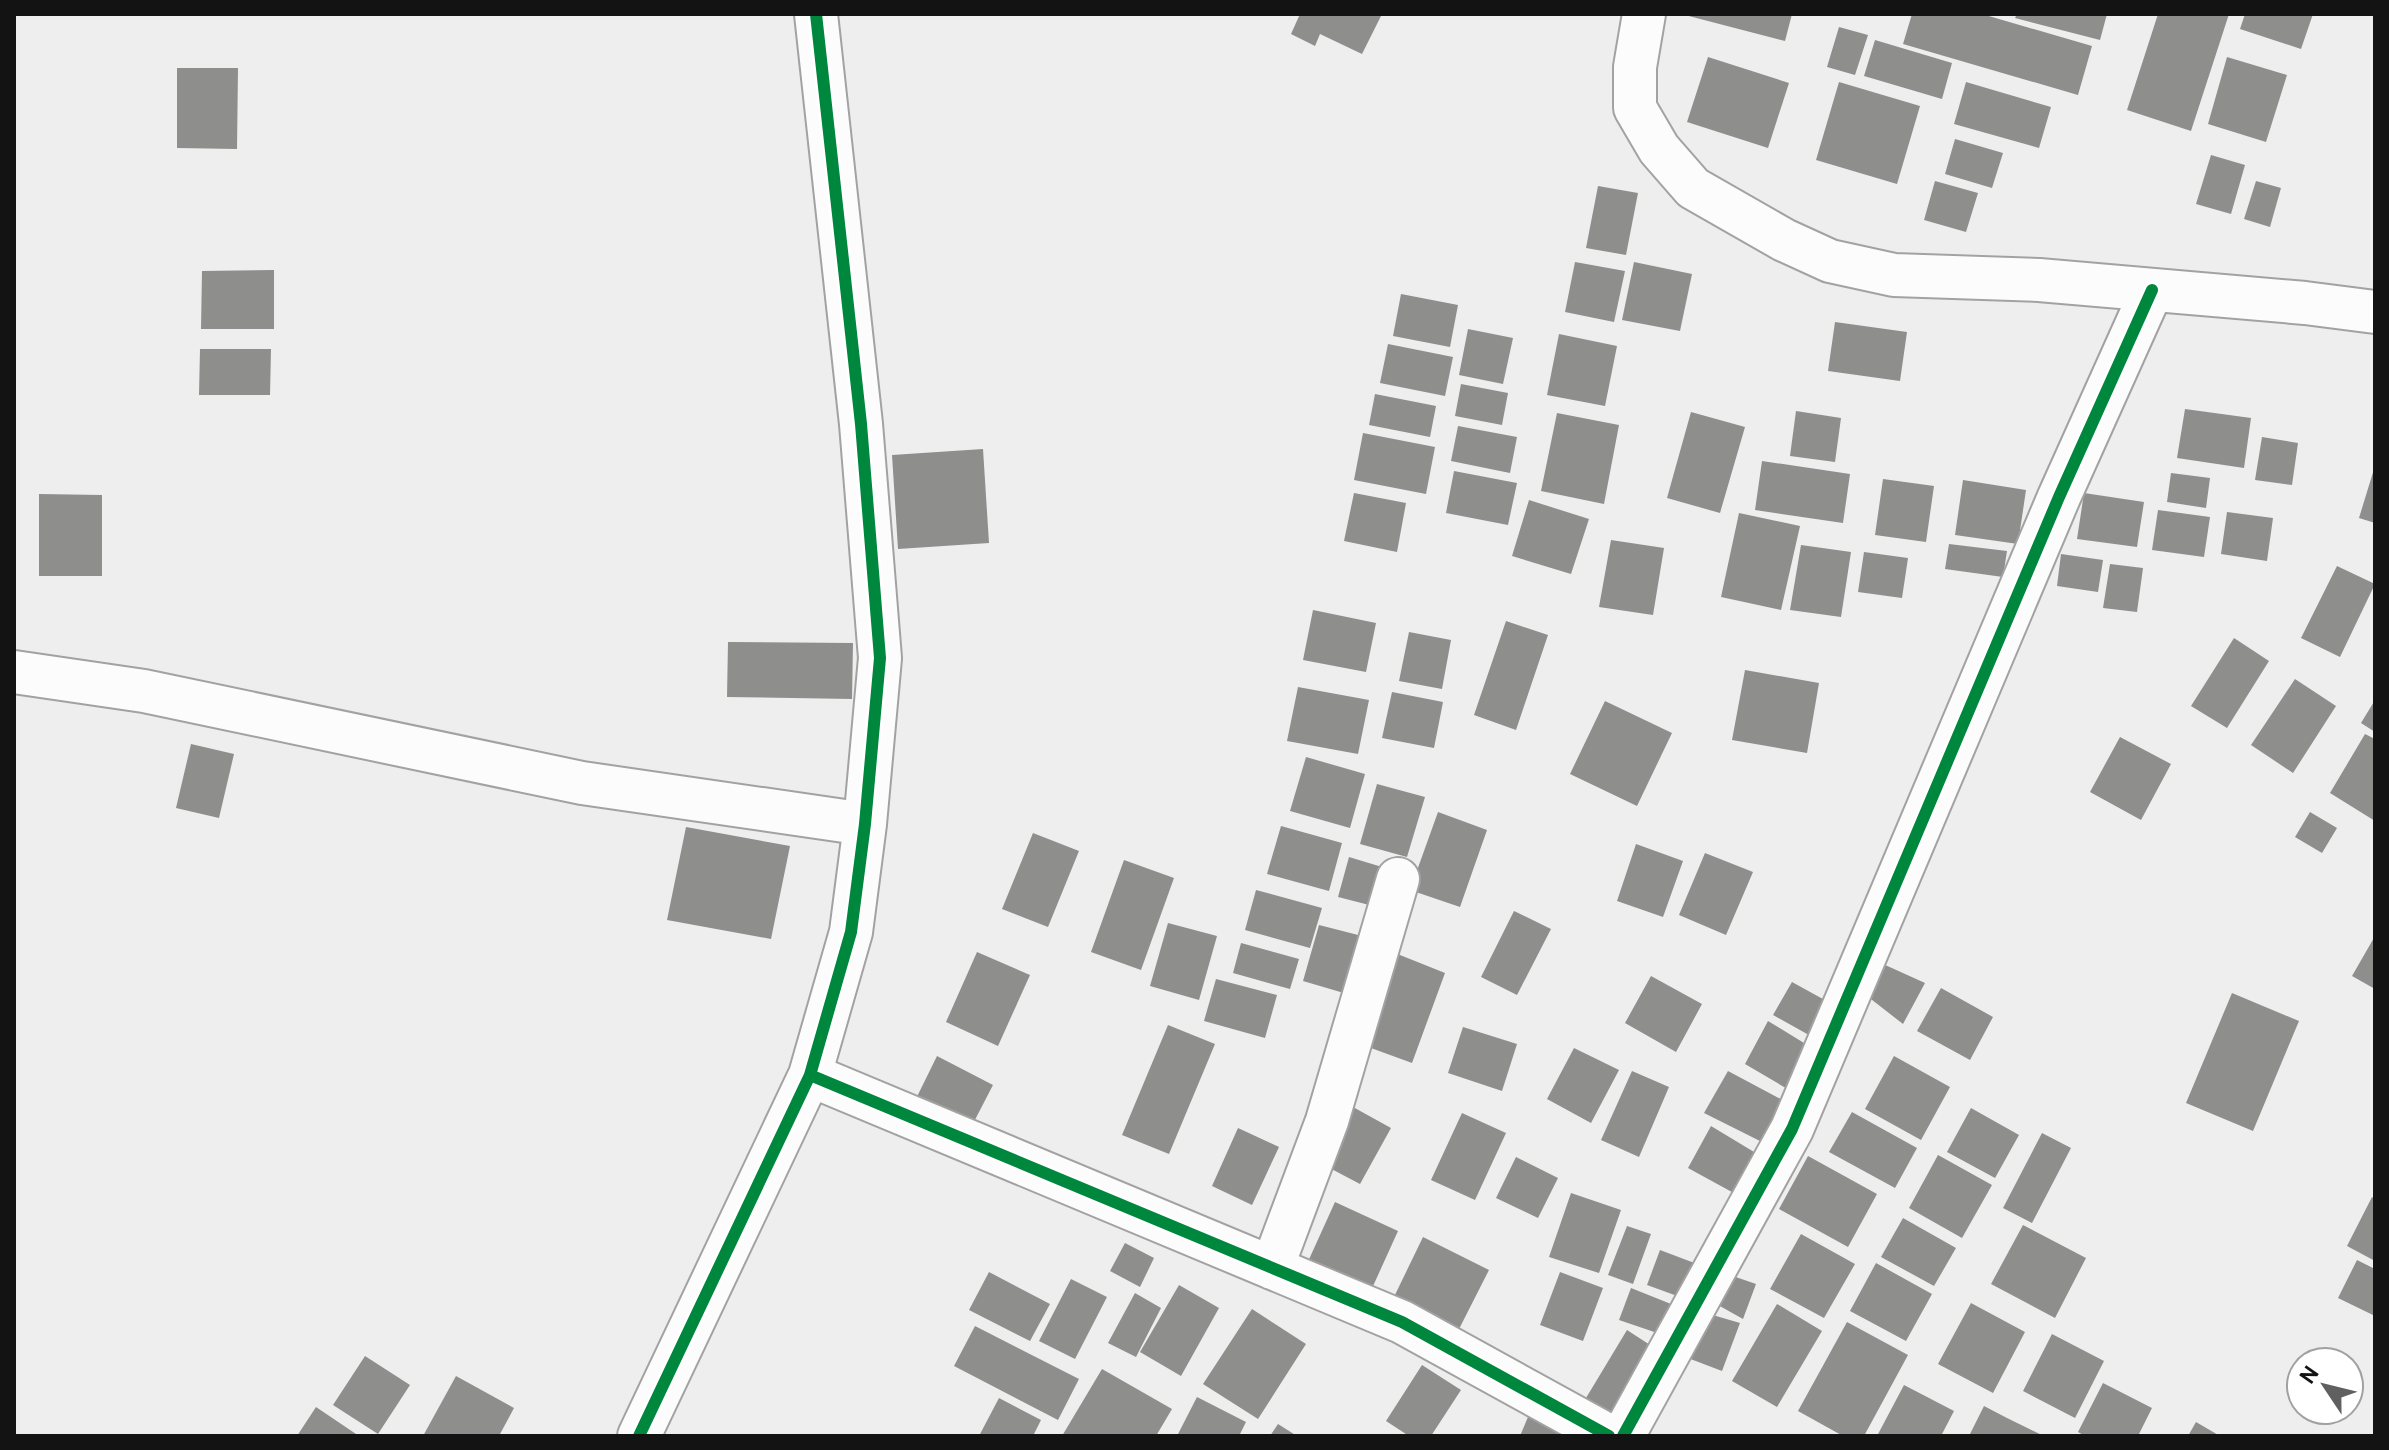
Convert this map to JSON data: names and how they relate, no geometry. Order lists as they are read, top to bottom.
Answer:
{
  "north": "top left"
}
